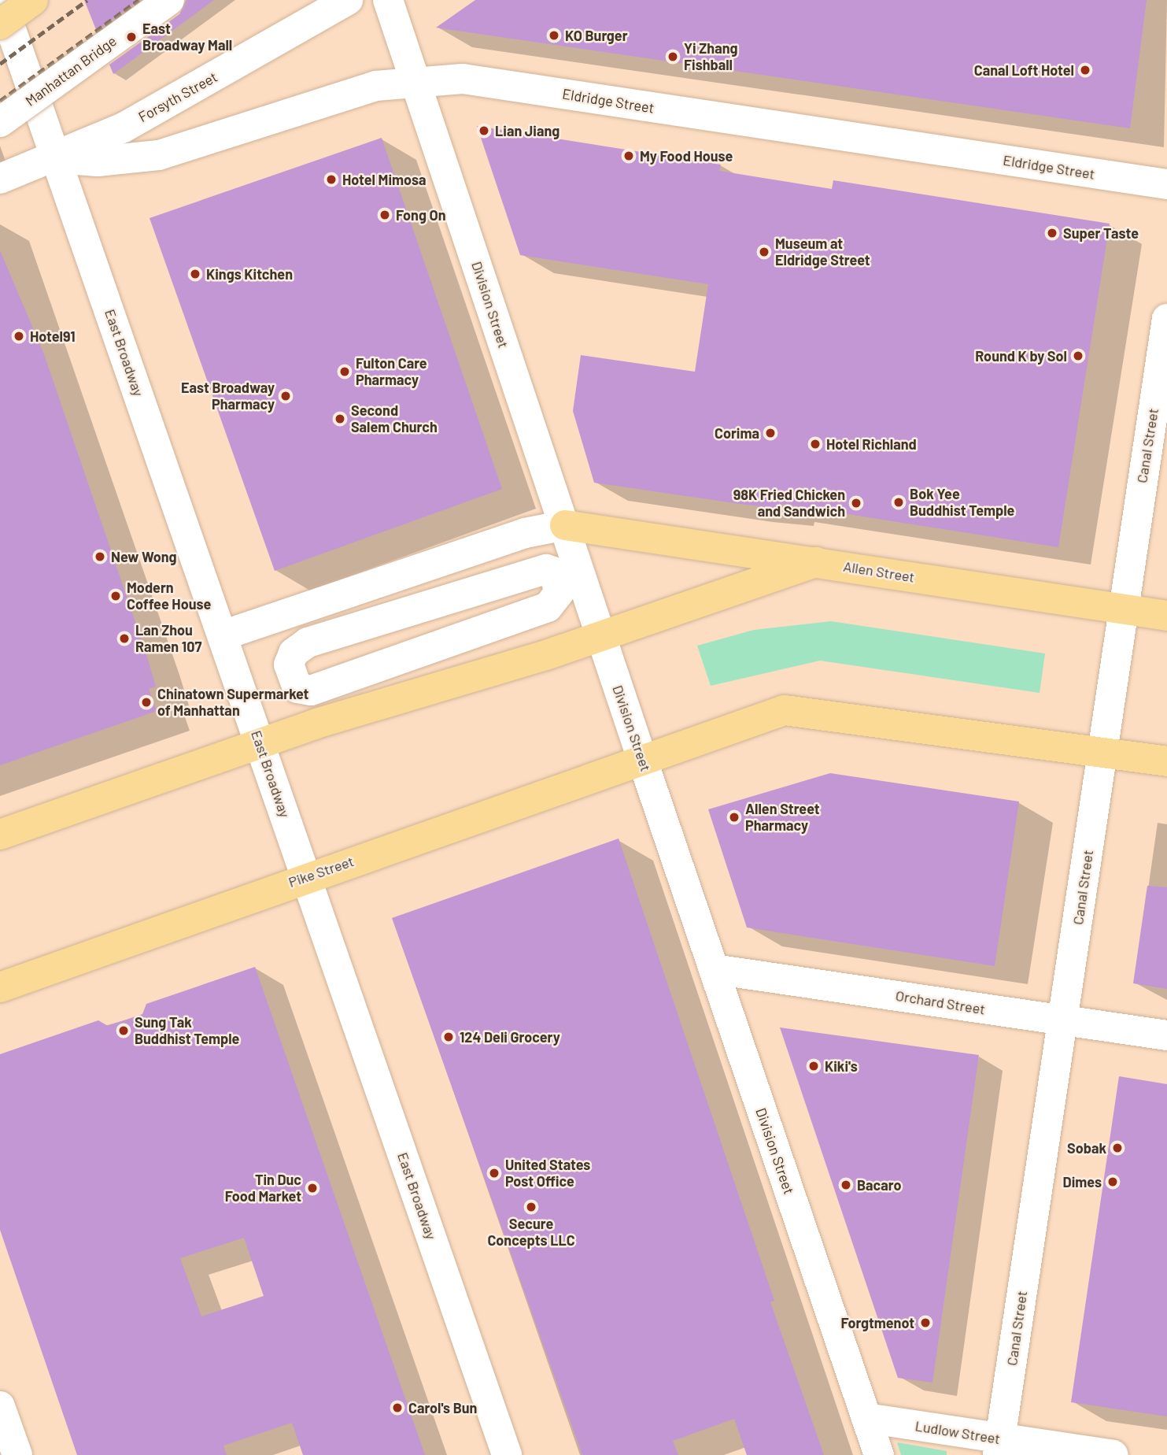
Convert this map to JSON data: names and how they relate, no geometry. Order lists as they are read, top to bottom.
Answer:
{
  "streets": {
    "main road": ["Allen Street", "Pike Street"],
    "street": [
      "Manhattan Bridge",
      "Forsyth Street",
      "Eldridge Street",
      "Division Street",
      "East Broadway",
      "Canal Street",
      "Orchard Street",
      "Ludlow Street"
    ]
  },
  "crossings": [
    ["Forsyth Street", "Eldridge Street"],
    ["Forsyth Street", "East Broadway"],
    ["Eldridge Street", "Division Street"],
    ["Eldridge Street", "East Broadway"],
    ["Division Street", "Allen Street"],
    ["Division Street", "Pike Street"],
    ["Division Street", "Orchard Street"],
    ["Division Street", "Ludlow Street"],
    ["East Broadway", "Pike Street"],
    ["Canal Street", "Allen Street"],
    ["Canal Street", "Orchard Street"],
    ["Canal Street", "Ludlow Street"]
  ],
  "places": [
    "KO Burger",
    "East Broadway Mall",
    "Yi Zhang Fishball",
    "Canal Loft Hotel",
    "Lian Jiang",
    "My Food House",
    "Hotel Mimosa",
    "Fong On",
    "Super Taste",
    "Museum at Eldridge Street",
    "Kings Kitchen",
    "Hotel91",
    "Round K by Sol",
    "Fulton Care Pharmacy",
    "East Broadway Pharmacy",
    "Second Salem Church",
    "Corima",
    "Hotel Richland",
    "Bok Yee Buddhist Temple",
    "98K Fried Chicken and Sandwich",
    "New Wong",
    "Modern Coffee House",
    "Lan Zhou Ramen 107",
    "Chinatown Supermarket of Manhattan",
    "Allen Street Pharmacy",
    "Sung Tak Buddhist Temple",
    "124 Deli Grocery",
    "Kiki's",
    "Sobak",
    "United States Post Office",
    "Dimes",
    "Bacaro",
    "Tin Duc Food Market",
    "Secure Concepts LLC",
    "Forgtmenot",
    "Carol's Bun"
  ]
}
